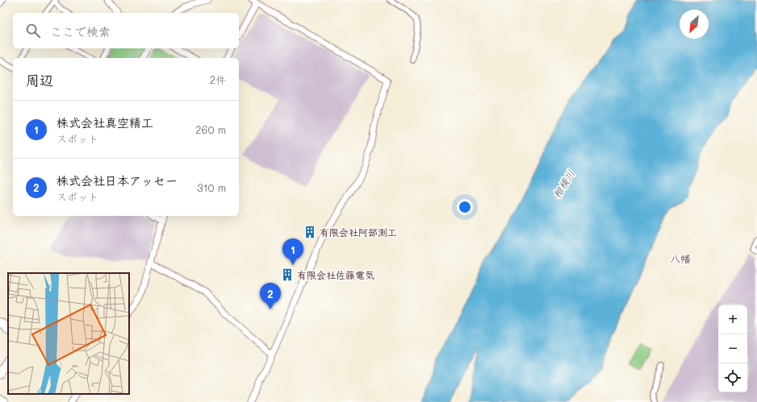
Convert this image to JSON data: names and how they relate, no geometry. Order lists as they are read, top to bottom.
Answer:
{
  "districts": ["八幡"],
  "water": ["相模川"],
  "places": {
    "building": ["有限会社阿部測工", "有限会社佐藤電気"]
  },
  "north": "bottom left",
  "page": {
    "search": "ここで検索",
    "heading": ["周辺", "2件"],
    "list": [
      {
        "mark": "1",
        "name": "株式会社真空精工",
        "note": "スポット",
        "value": "260 m"
      },
      {
        "mark": "2",
        "name": "株式会社日本アッセー",
        "note": "スポット",
        "value": "310 m"
      }
    ],
    "pins": ["1", "2"],
    "map_buttons": ["+", "−"]
  }
}
